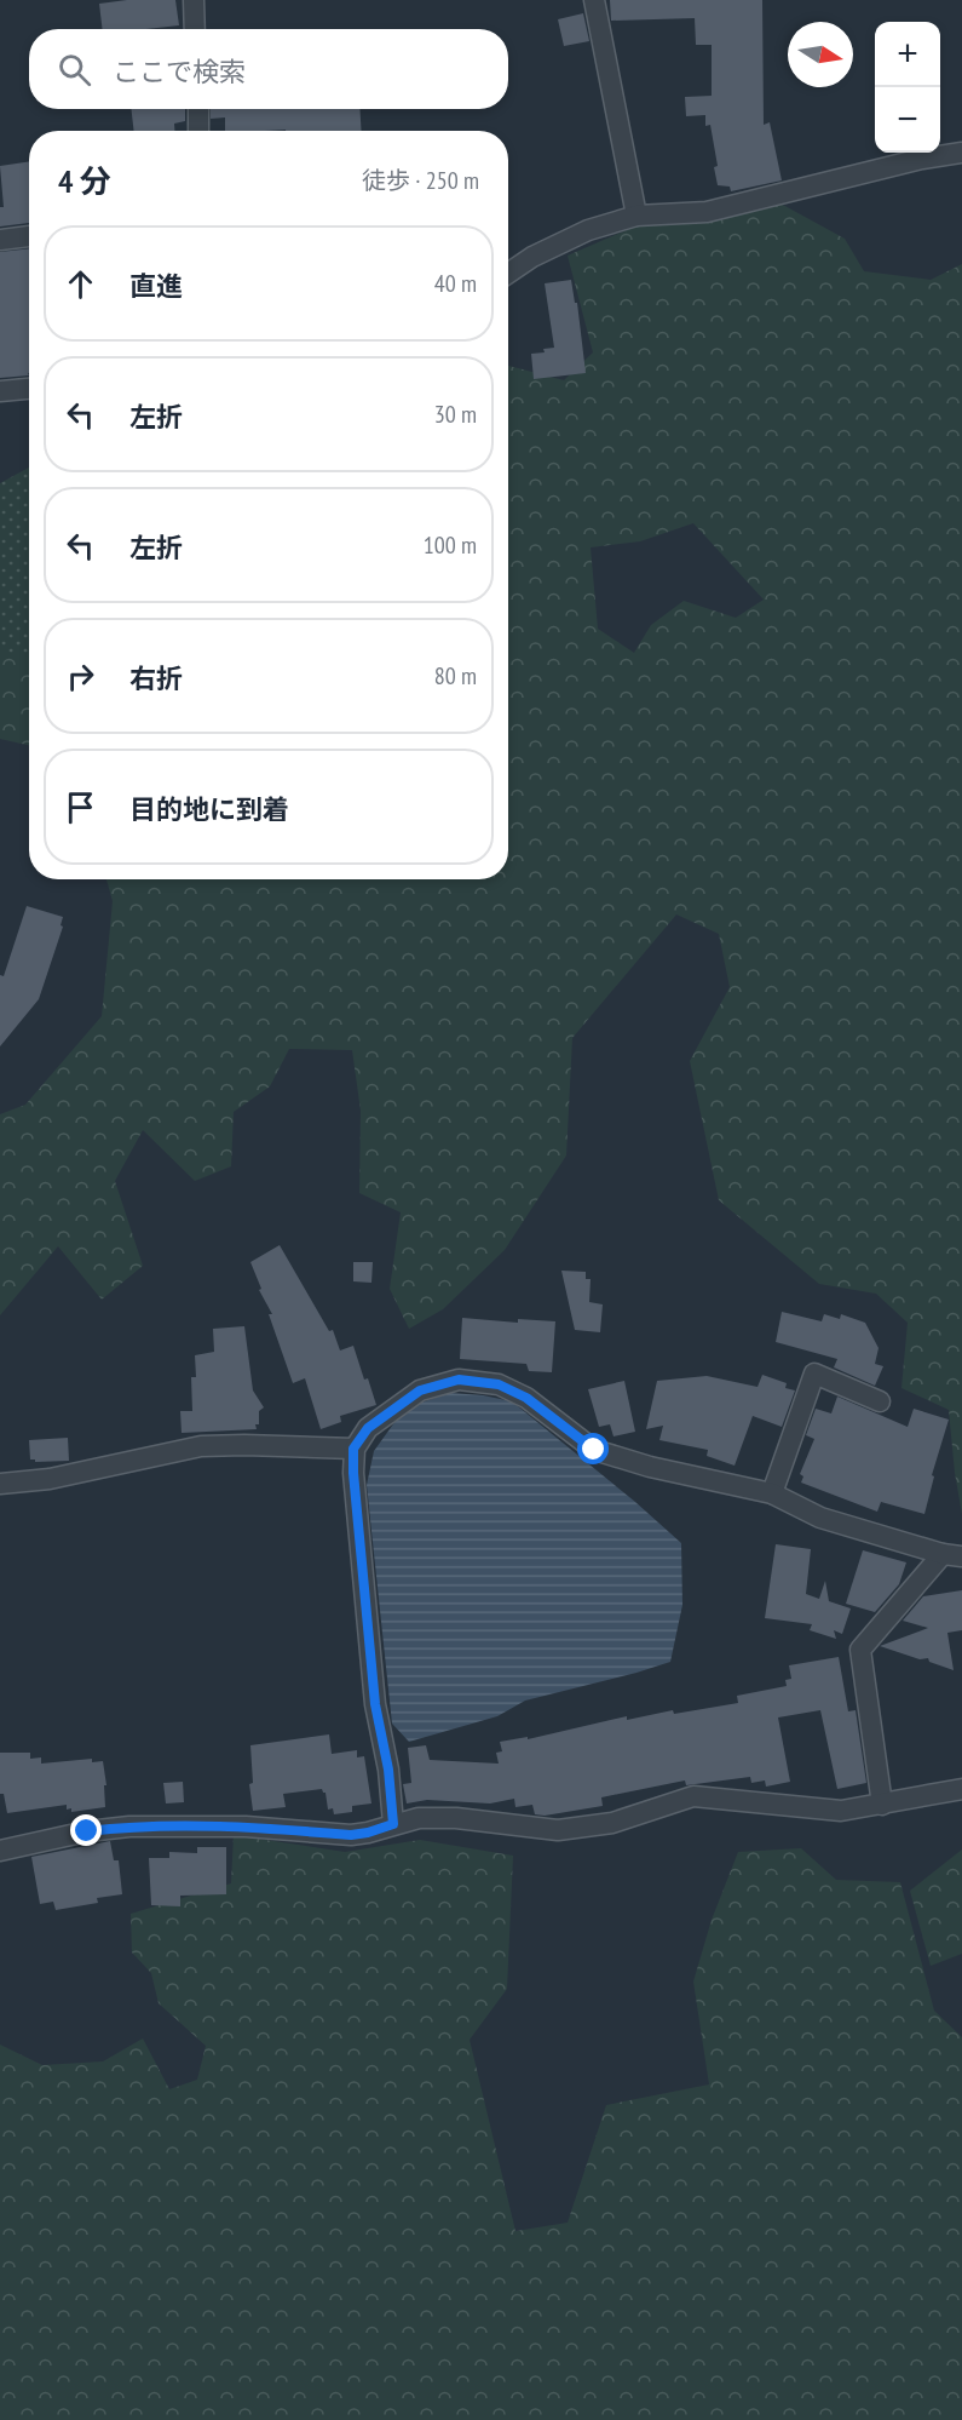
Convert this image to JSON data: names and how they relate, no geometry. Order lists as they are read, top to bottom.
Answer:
{
  "north": "right",
  "page": {
    "map_buttons": ["+", "−"],
    "search": "ここで検索",
    "heading": ["4 分", "徒歩 · 250 m"],
    "list": [
      ["直進", "40 m"],
      ["左折", "30 m"],
      ["左折", "100 m"],
      ["右折", "80 m"],
      "目的地に到着"
    ]
  }
}
